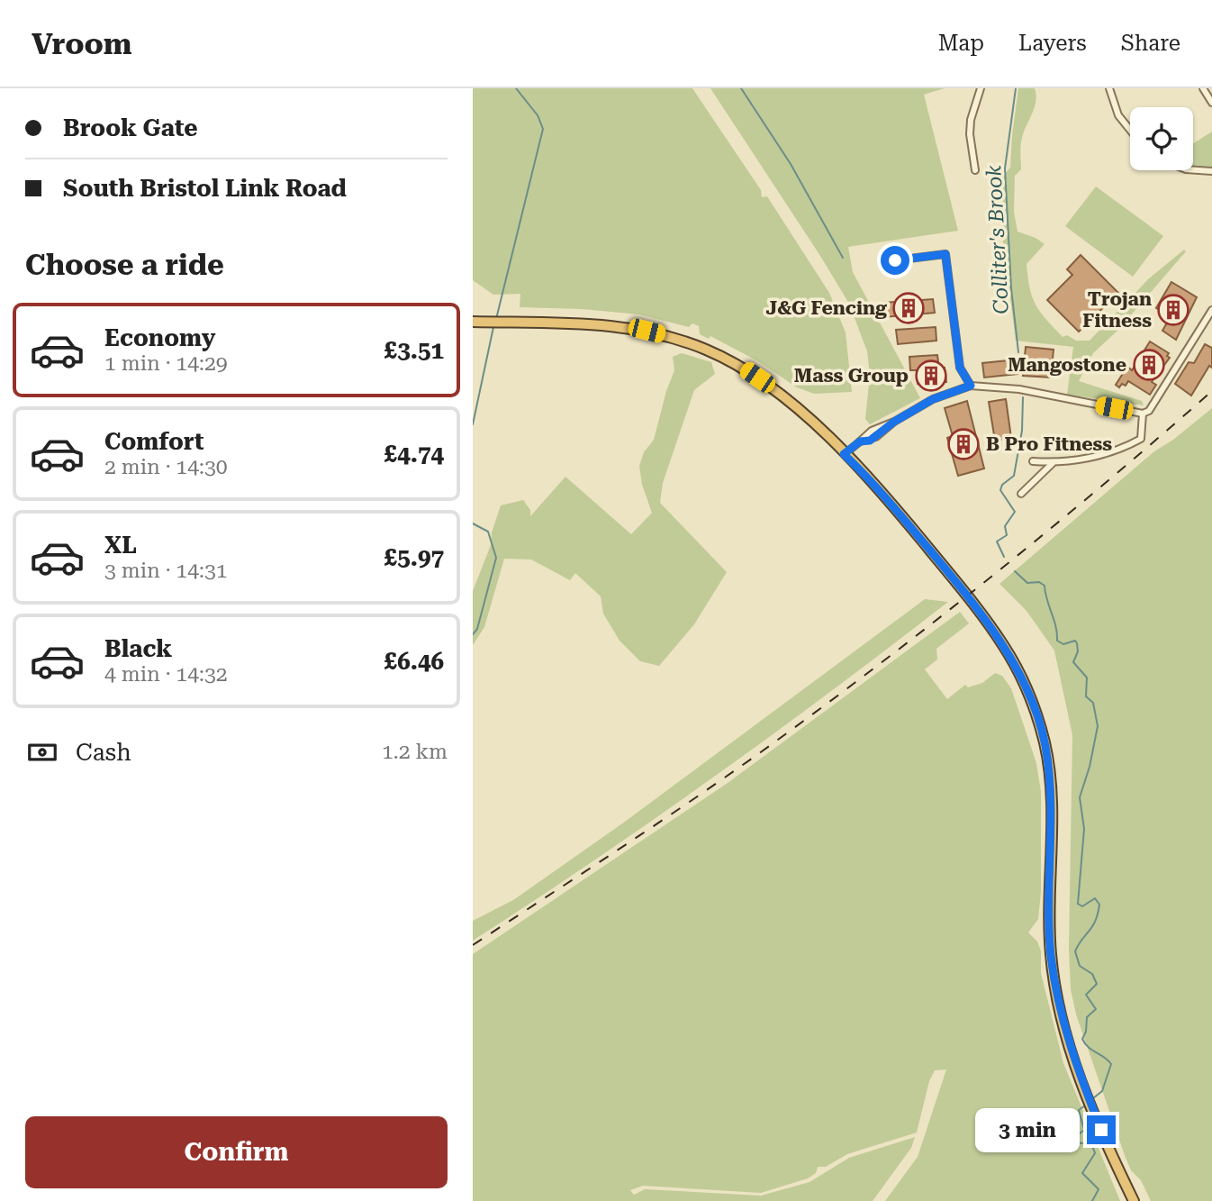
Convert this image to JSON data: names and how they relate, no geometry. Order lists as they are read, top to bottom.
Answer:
{
  "water": ["Colliter's Brook"],
  "places": {
    "building": [
      "J&G Fencing",
      "Trojan Fitness",
      "Mangostone",
      "Mass Group",
      "B Pro Fitness"
    ]
  },
  "page": {
    "header": "Vroom",
    "nav": ["Map", "Layers", "Share"],
    "banner": ["Brook Gate", "South Bristol Link Road"],
    "heading": "Choose a ride",
    "list": [
      {
        "name": "Economy",
        "note": "1 min · 14:29",
        "value": "£3.51"
      },
      {
        "name": "Comfort",
        "note": "2 min · 14:30",
        "value": "£4.74"
      },
      {
        "name": "XL",
        "note": "3 min · 14:31",
        "value": "£5.97"
      },
      {
        "name": "Black",
        "note": "4 min · 14:32",
        "value": "£6.46"
      }
    ],
    "pay": ["Cash", "1.2 km"],
    "buttons": "Confirm",
    "bubble": "3 min"
  }
}
